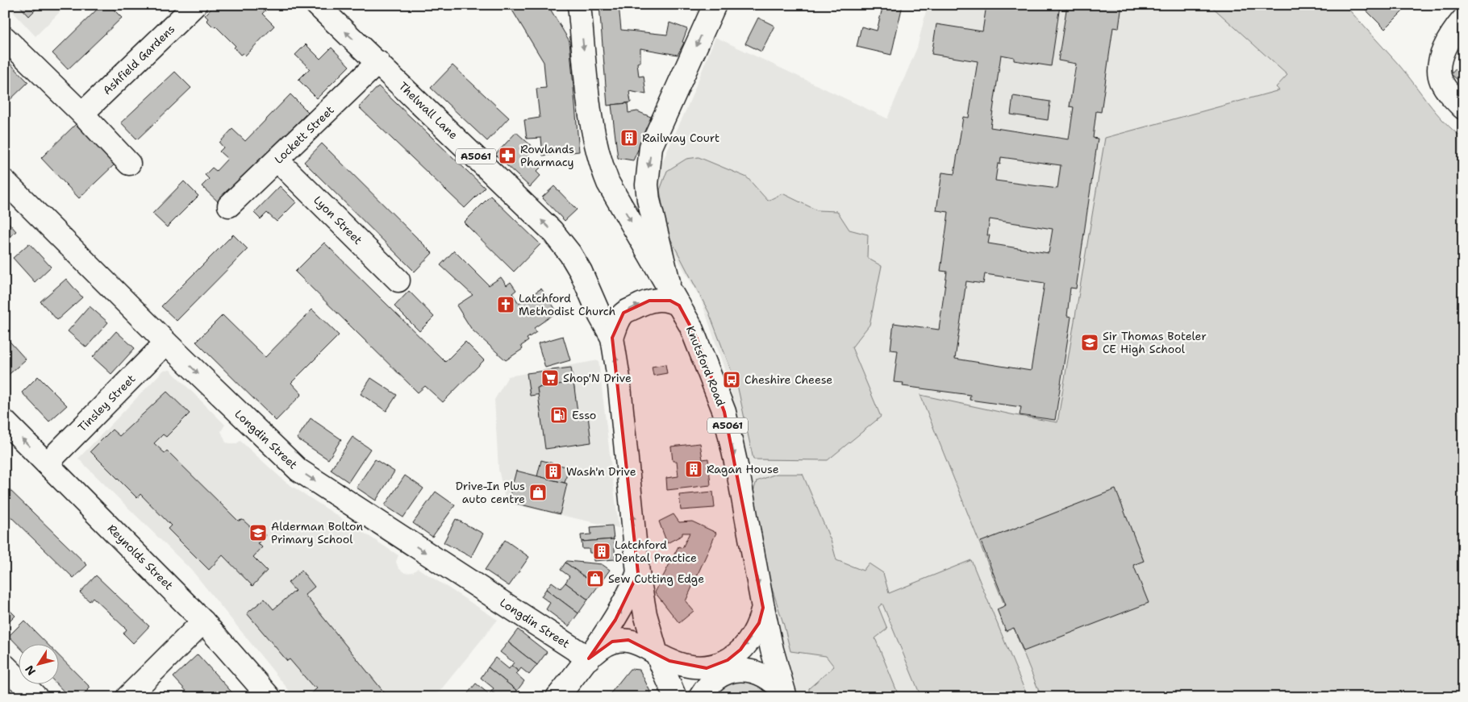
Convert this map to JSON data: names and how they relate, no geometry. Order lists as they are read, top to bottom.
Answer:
{
  "streets": {
    "main road": [
      "Ashfield Gardens",
      "Thelwall Lane",
      "Lockett Street",
      "A5061",
      "Lyon Street",
      "Knutsford Road",
      "Tinsley Street",
      "Longdin Street",
      "Reynolds Street"
    ]
  },
  "crossings": [
    ["Thelwall Lane", "Lockett Street"],
    ["Thelwall Lane", "A5061"],
    ["Lockett Street", "Lyon Street"],
    ["A5061", "Knutsford Road"],
    ["Tinsley Street", "Longdin Street"],
    ["Tinsley Street", "Reynolds Street"]
  ],
  "one_way": ["Thelwall Lane", "Longdin Street"],
  "places": {
    "building": [
      "Railway Court",
      "Ragan House",
      "Wash'n Drive",
      "Latchford Dental Practice"
    ],
    "pharmacy": ["Rowlands Pharmacy"],
    "church": ["Latchford Methodist Church"],
    "school or university": ["Sir Thomas Boteler CE High School", "Alderman Bolton Primary School"],
    "supermarket": ["Shop'N Drive"],
    "bus stop": ["Cheshire Cheese"],
    "fuel station": ["Esso"],
    "shop": ["Drive-In Plus auto centre", "Sew Cutting Edge"]
  },
  "north": "bottom left"
}
